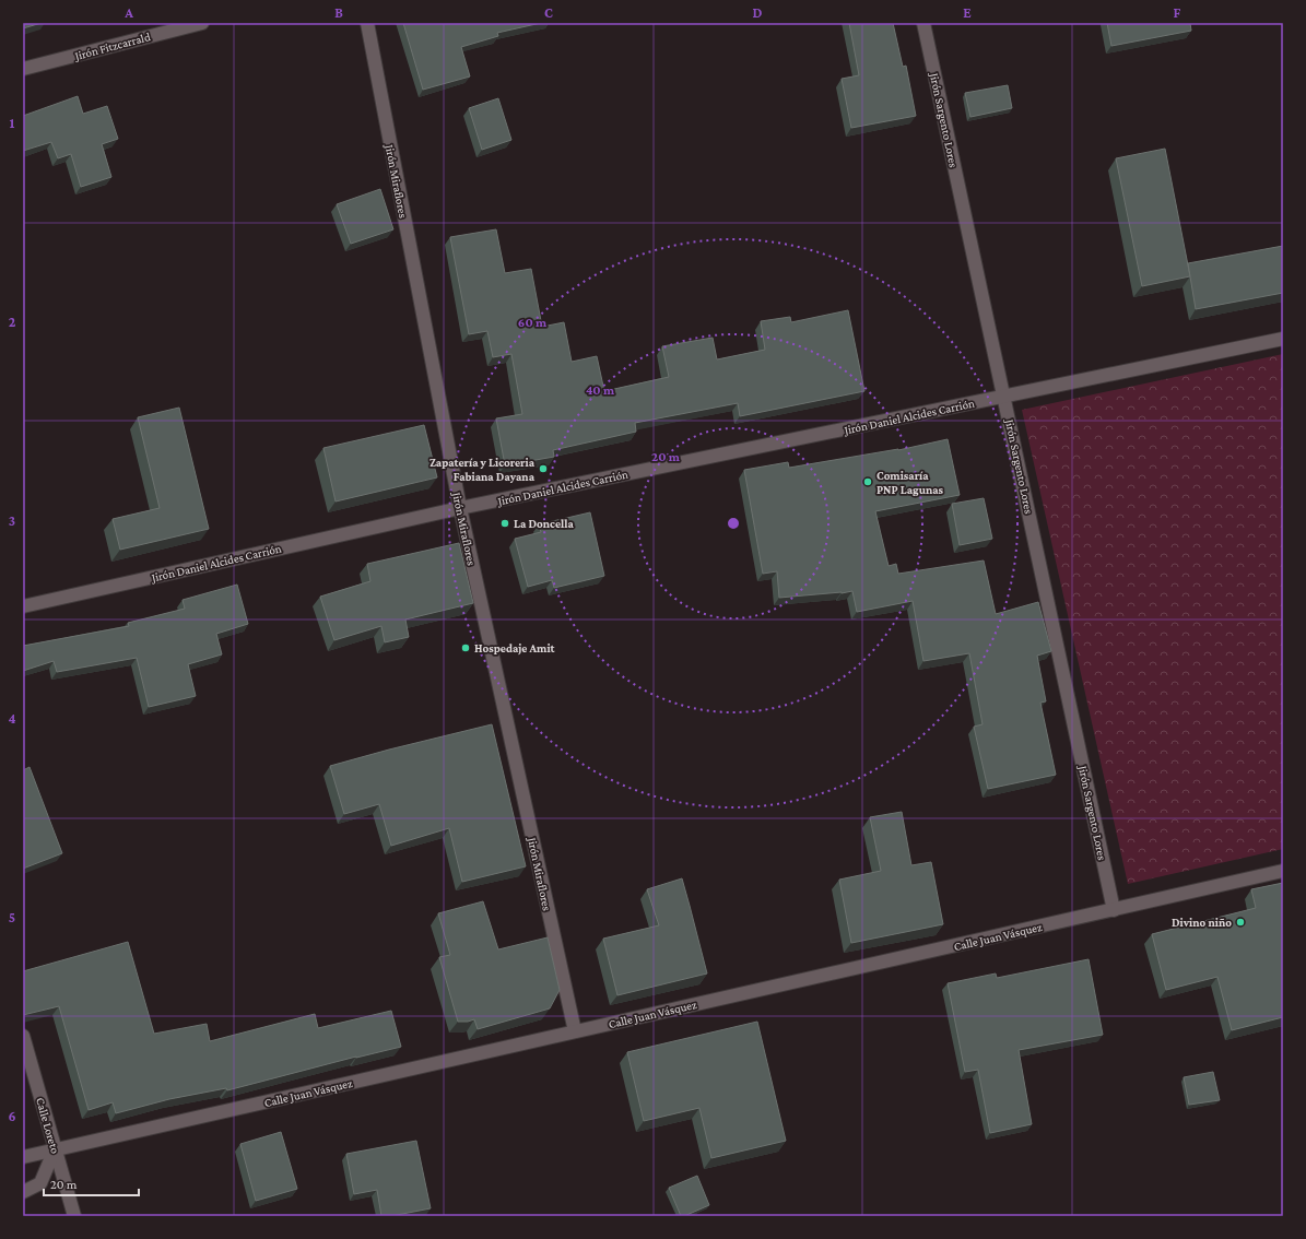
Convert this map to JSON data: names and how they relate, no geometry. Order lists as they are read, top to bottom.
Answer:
{
  "streets": {
    "street": [
      "Jirón Fitzcarrald",
      "Jirón Sargento Lores",
      "Jirón Miraflores",
      "Jirón Daniel Alcides Carrión",
      "Calle Juan Vásquez",
      "Calle Loreto"
    ]
  },
  "crossings": [
    ["Jirón Sargento Lores", "Jirón Daniel Alcides Carrión"],
    ["Jirón Sargento Lores", "Calle Juan Vásquez"],
    ["Jirón Miraflores", "Jirón Daniel Alcides Carrión"],
    ["Jirón Miraflores", "Calle Juan Vásquez"],
    ["Calle Juan Vásquez", "Calle Loreto"]
  ],
  "places": [
    "Zapatería y Licoreria Fabiana Dayana",
    "Comisaría PNP Lagunas",
    "La Doncella",
    "Hospedaje Amit",
    "Divino niño"
  ],
  "scale_bar": "20 m",
  "grid": {
    "columns": [
      "A",
      "B",
      "C",
      "D",
      "E",
      "F"
    ],
    "rows": [
      "1",
      "2",
      "3",
      "4",
      "5",
      "6"
    ]
  },
  "rings": ["60 m", "40 m", "20 m"]
}
